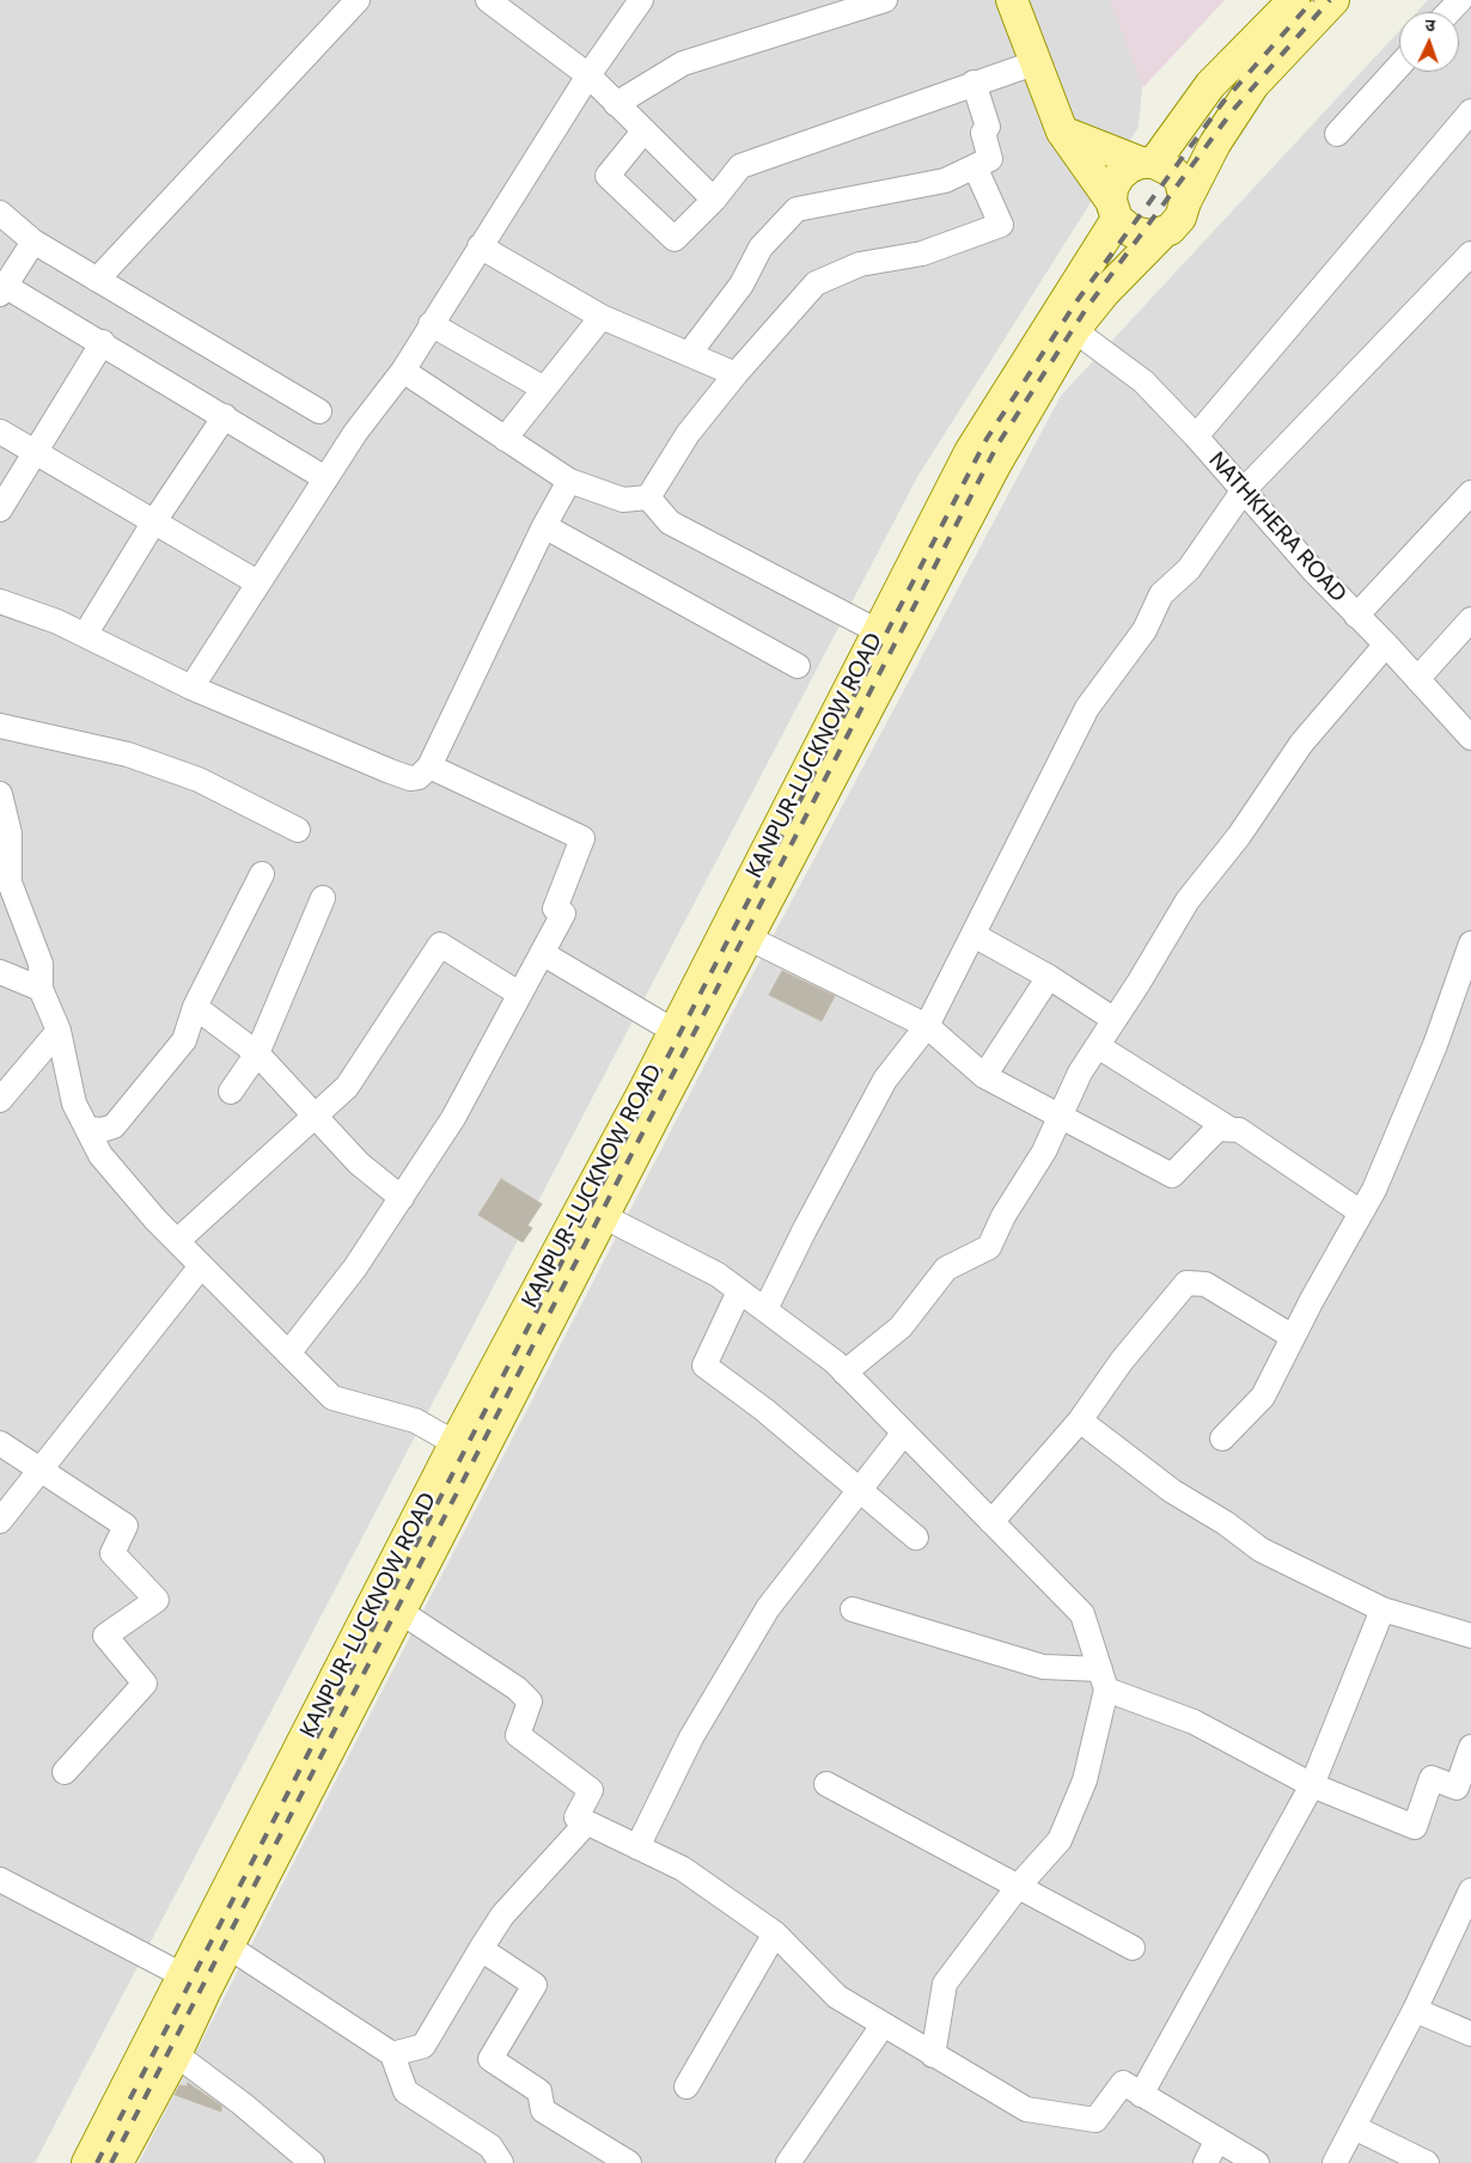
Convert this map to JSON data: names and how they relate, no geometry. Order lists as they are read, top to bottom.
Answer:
{
  "streets": {
    "main road": ["KANPUR-LUCKNOW ROAD"],
    "street": ["NATHKHERA ROAD"]
  },
  "crossings": [
    ["NATHKHERA ROAD", "KANPUR-LUCKNOW ROAD"]
  ],
  "north": "top"
}
